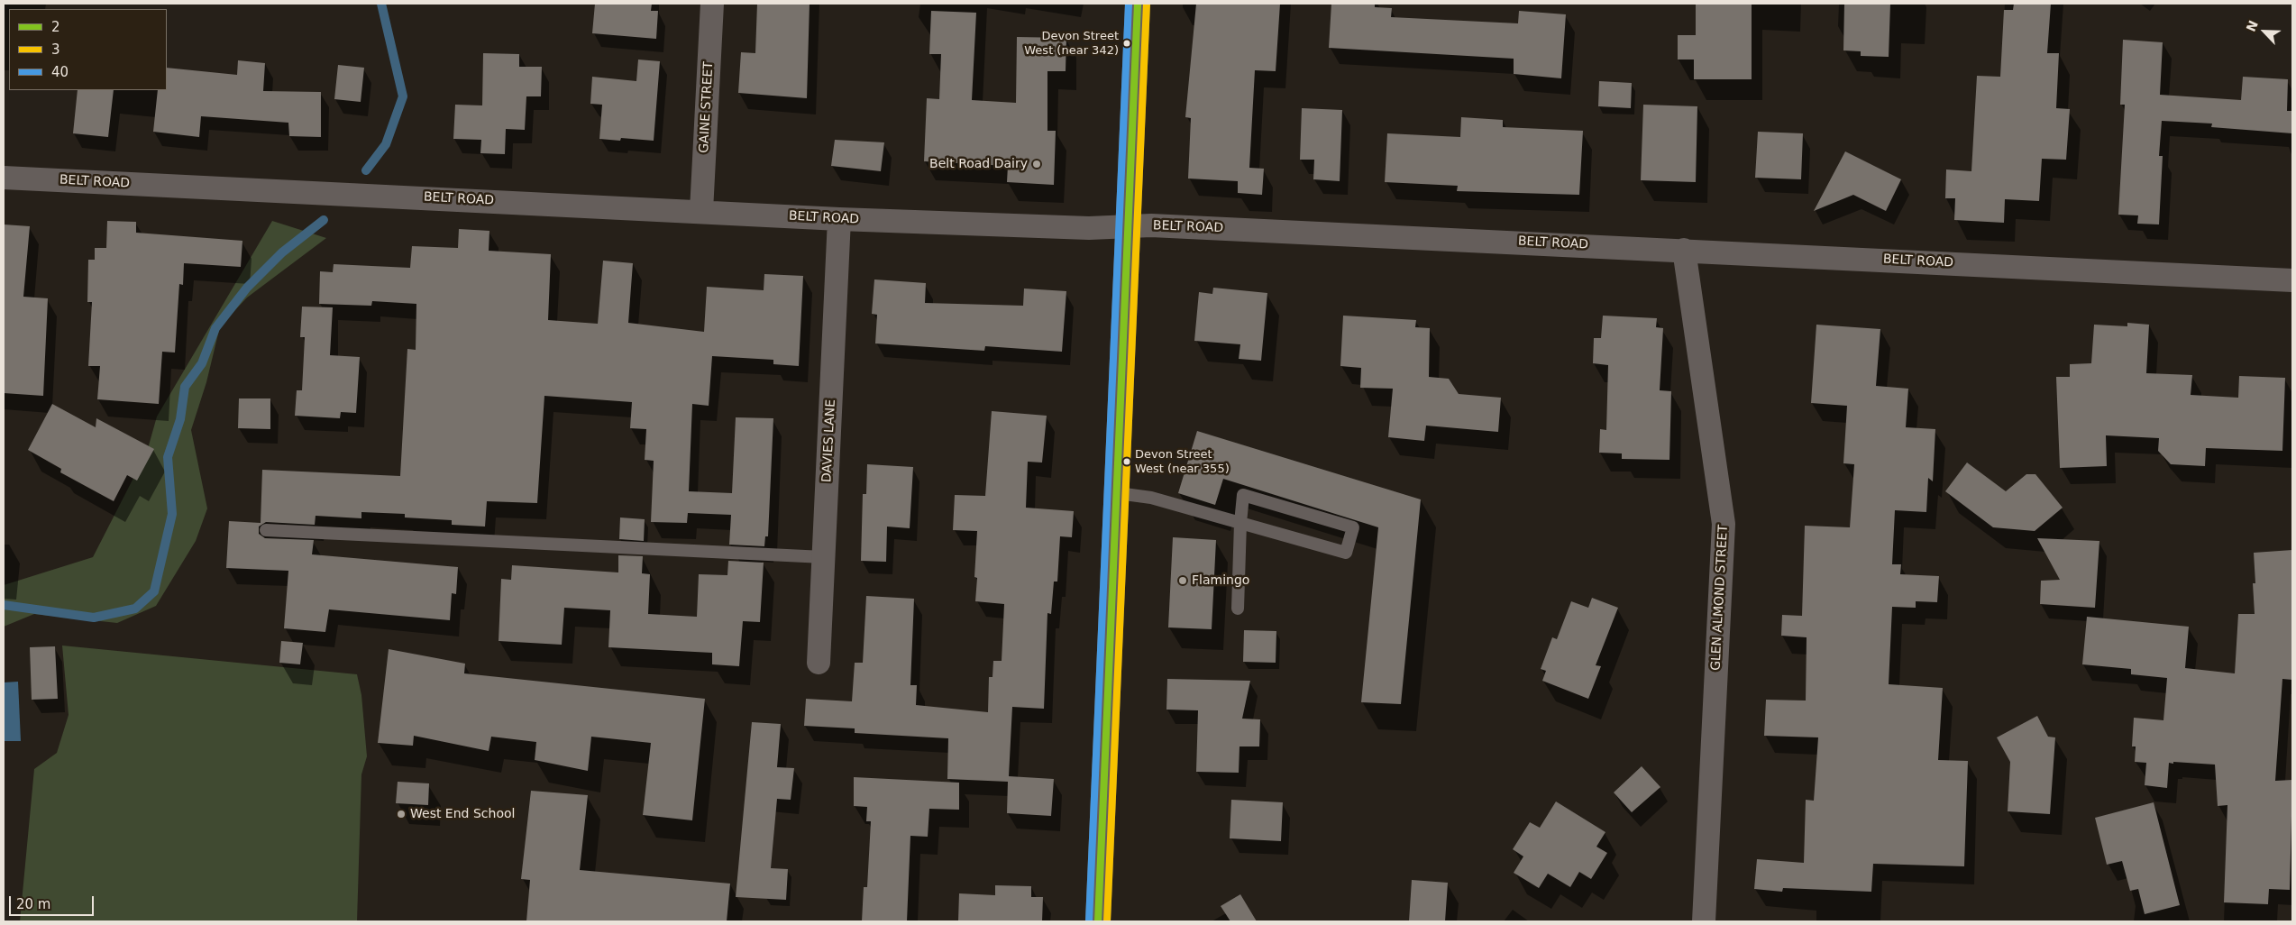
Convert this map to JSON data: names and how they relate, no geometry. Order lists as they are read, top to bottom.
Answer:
{
  "streets": {
    "street": [
      "GAINE STREET",
      "BELT ROAD",
      "DAVIES LANE",
      "GLEN ALMOND STREET"
    ]
  },
  "crossings": [
    ["GAINE STREET", "BELT ROAD"],
    ["BELT ROAD", "DAVIES LANE"],
    ["BELT ROAD", "GLEN ALMOND STREET"]
  ],
  "places": [
    "Devon Street West (near 342)",
    "Belt Road Dairy",
    "Devon Street West (near 355)",
    "Flamingo",
    "West End School"
  ],
  "lines": ["transit line 2", "transit line 3", "transit line 40"],
  "legend": ["2", "3", "40"],
  "scale_bar": "20 m",
  "north": "top left"
}
